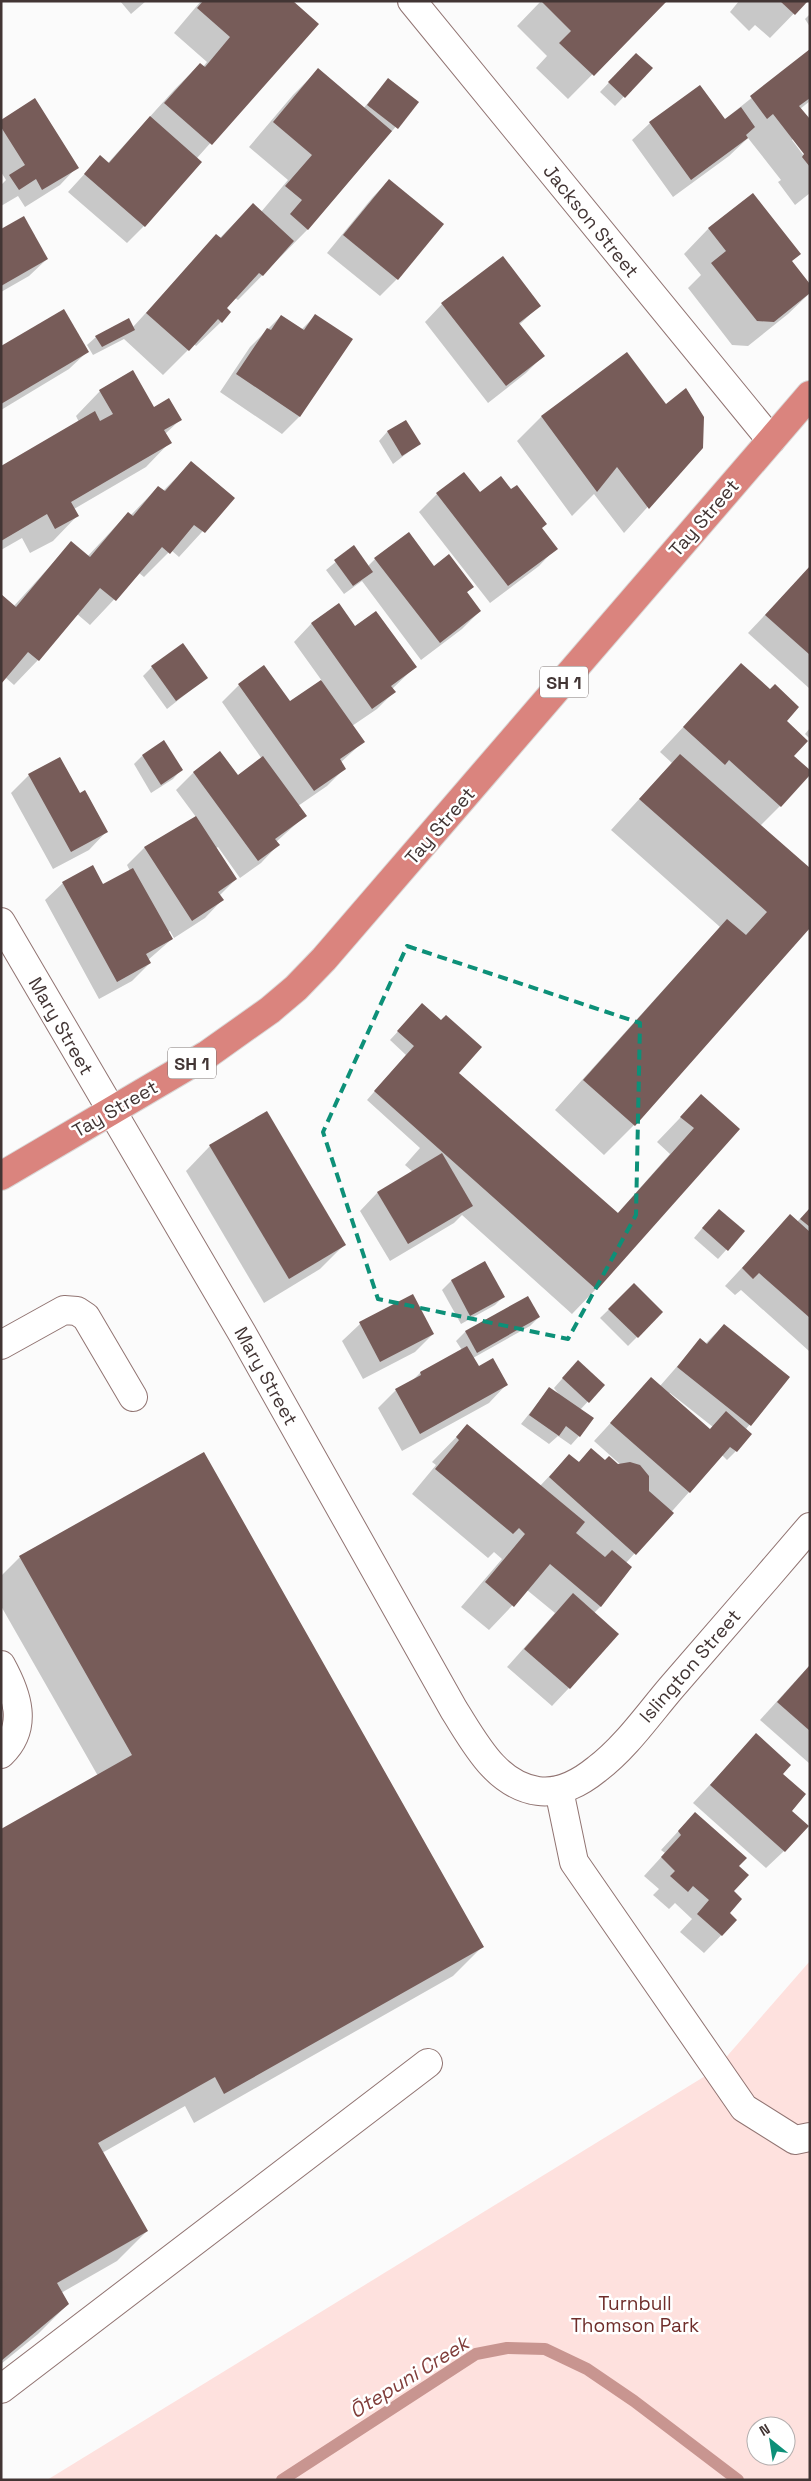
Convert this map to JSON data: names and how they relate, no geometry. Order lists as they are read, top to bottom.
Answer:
{
  "streets": {
    "highway": ["Tay Street", "SH 1"],
    "street": ["Jackson Street", "Mary Street", "Islington Street"]
  },
  "crossings": [
    ["Jackson Street", "Tay Street"],
    ["Tay Street", "Mary Street"],
    ["Mary Street", "Islington Street"]
  ],
  "water": ["Ōtepuni Creek"],
  "parks": ["Turnbull Thomson Park"],
  "north": "top left"
}
